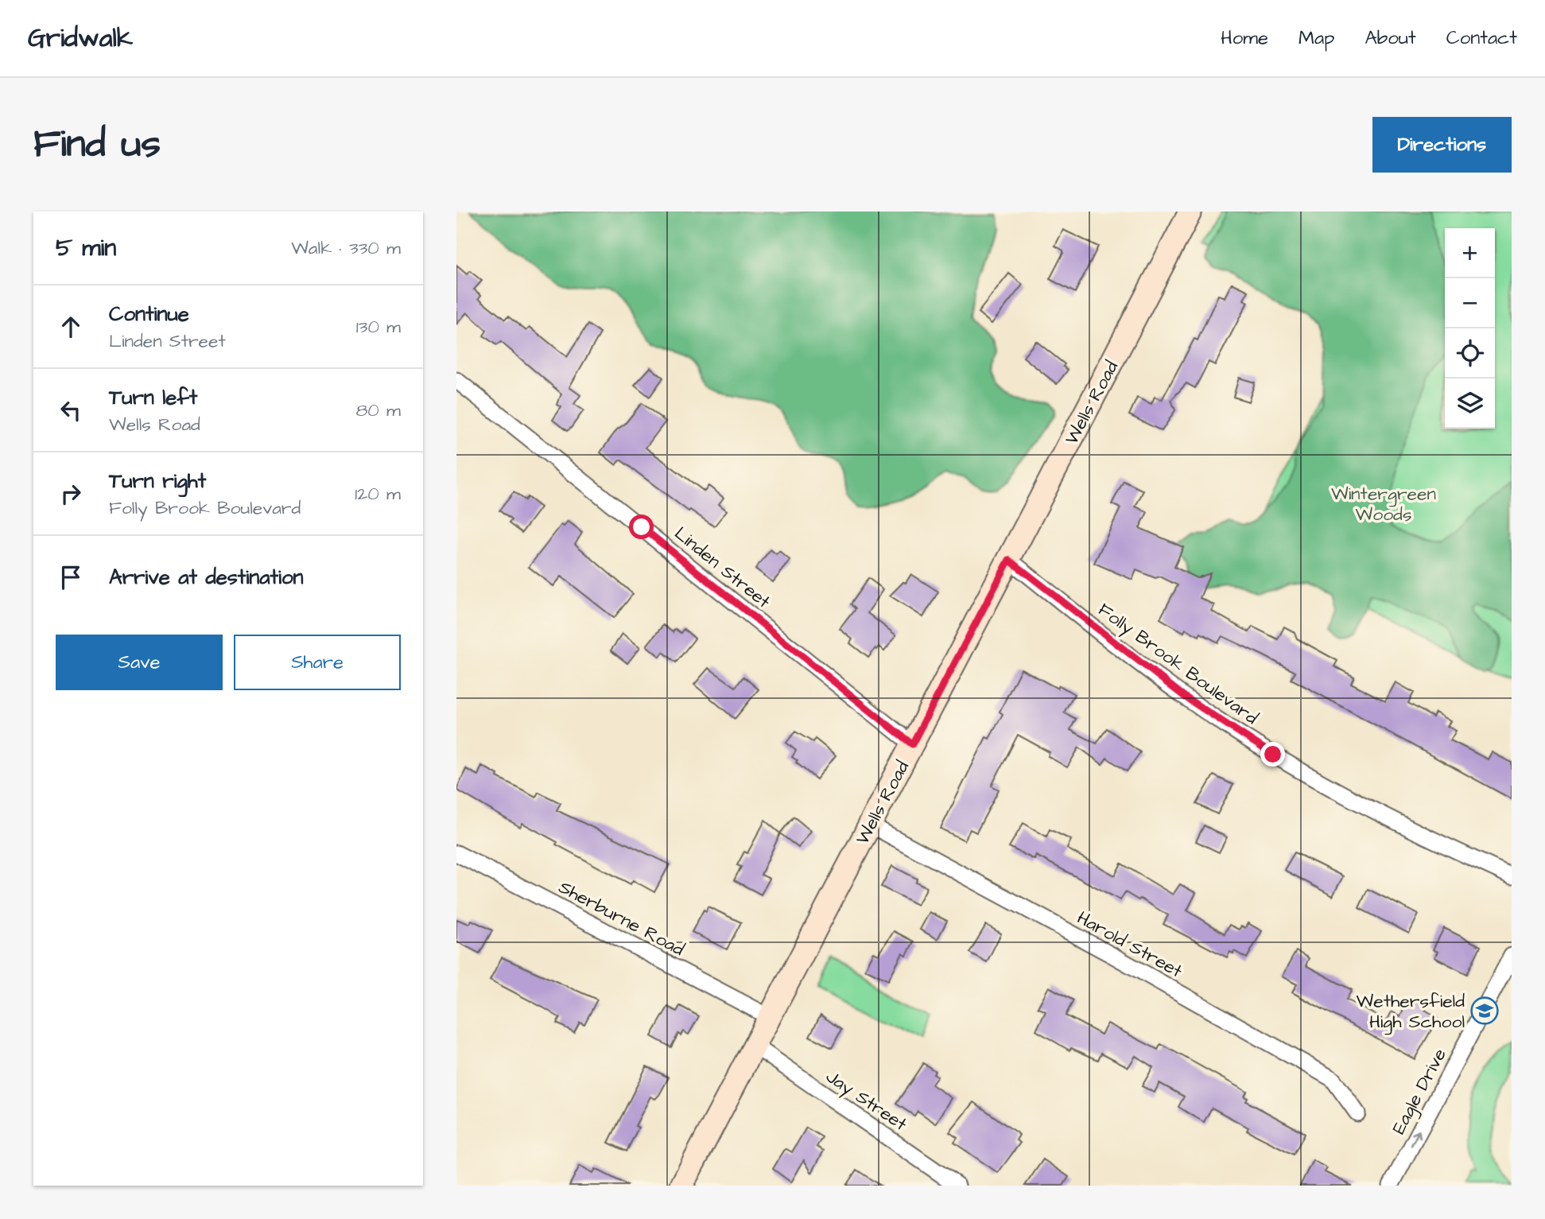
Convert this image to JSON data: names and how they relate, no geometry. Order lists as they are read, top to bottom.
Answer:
{
  "streets": {
    "main road": ["Wells Road"],
    "street": [
      "Linden Street",
      "Folly Brook Boulevard",
      "Sherburne Road",
      "Harold Street",
      "Eagle Drive",
      "Jay Street"
    ]
  },
  "crossings": [
    ["Wells Road", "Linden Street"],
    ["Wells Road", "Folly Brook Boulevard"],
    ["Wells Road", "Sherburne Road"],
    ["Wells Road", "Harold Street"],
    ["Wells Road", "Jay Street"]
  ],
  "one_way": ["Eagle Drive"],
  "parks": ["Wintergreen Woods"],
  "places": {
    "school or university": ["Wethersfield High School"]
  },
  "page": {
    "header": "Gridwalk",
    "nav": [
      "Home",
      "Map",
      "About",
      "Contact"
    ],
    "buttons": [
      "Directions",
      ["Save", "Share"]
    ],
    "title": "Find us",
    "heading": ["5 min", "Walk · 330 m"],
    "map_buttons": ["+", "−"],
    "list": [
      ["Continue", "Linden Street", "130 m"],
      ["Turn left", "Wells Road", "80 m"],
      ["Turn right", "Folly Brook Boulevard", "120 m"],
      "Arrive at destination"
    ]
  }
}
